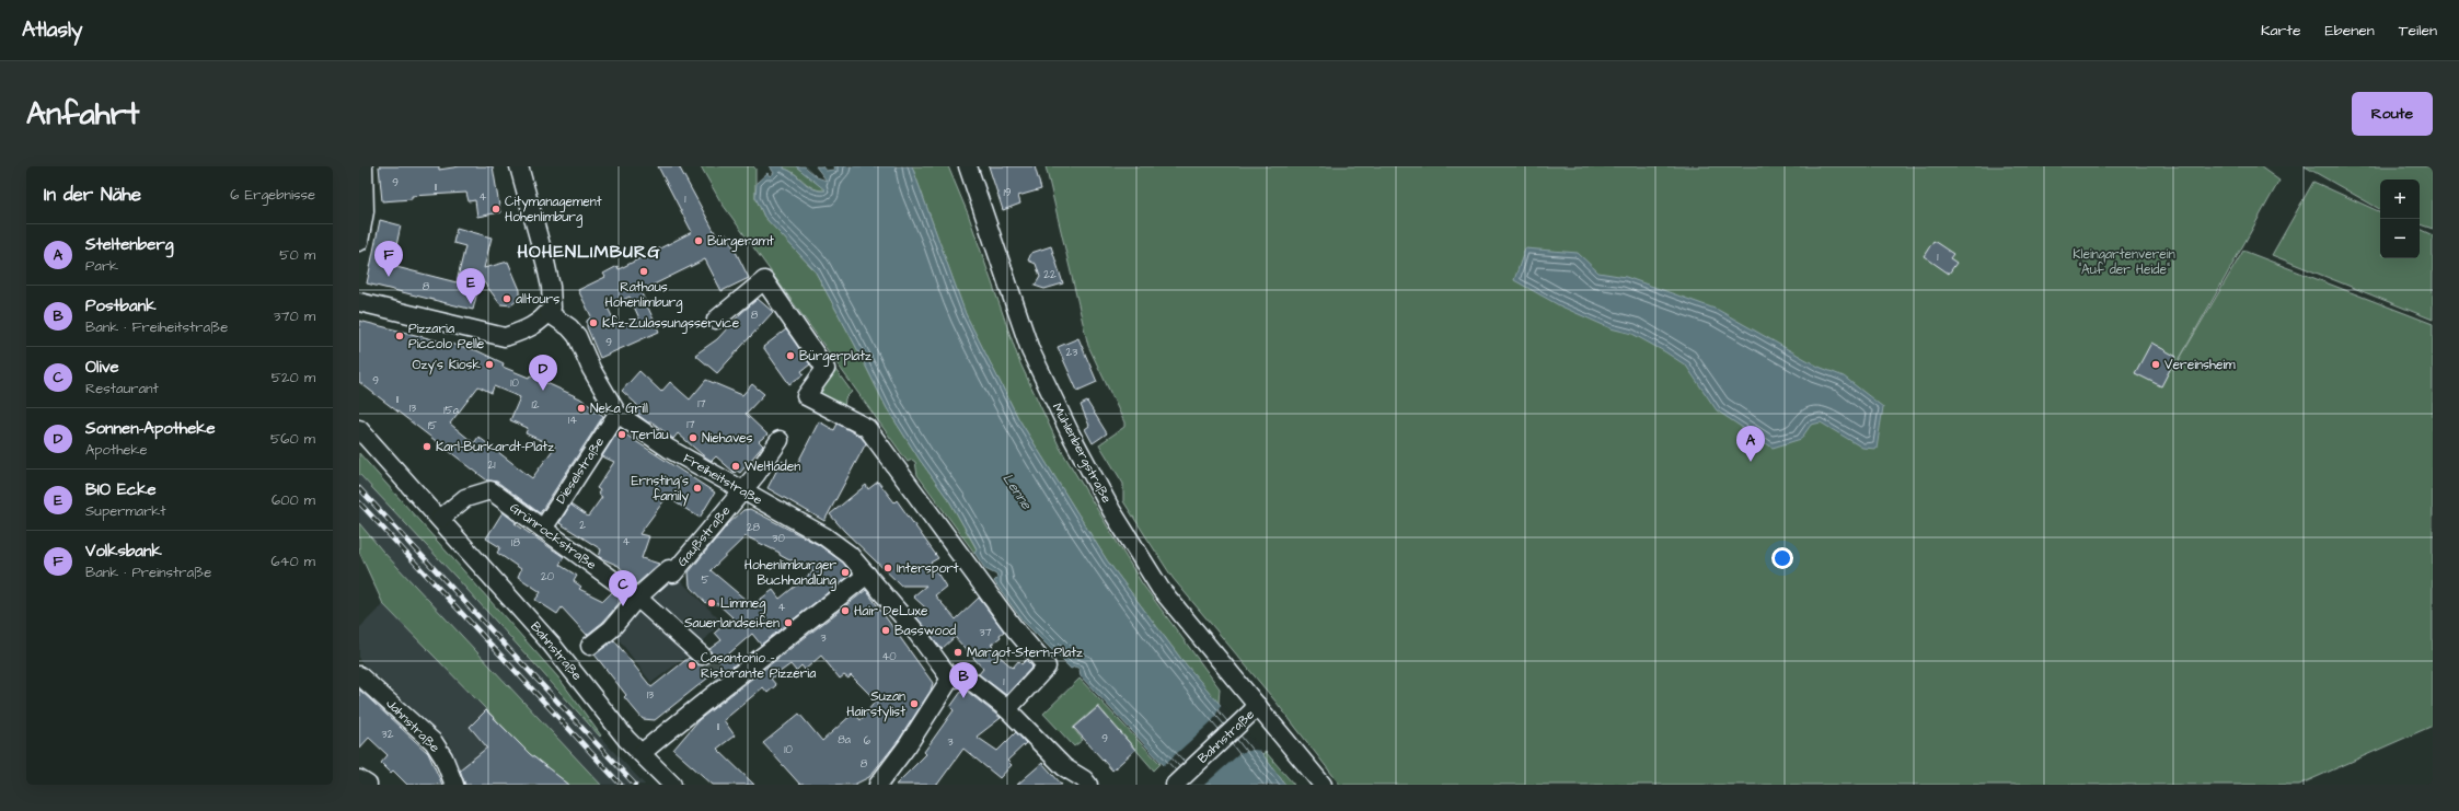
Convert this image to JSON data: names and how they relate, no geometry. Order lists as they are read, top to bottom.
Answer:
{
  "streets": {
    "street": [
      "Mühlenbergstraße",
      "Dieselstraße",
      "Freiheitstraße",
      "Grünrockstraße",
      "Gaußstraße",
      "Bahnstraße",
      "Jahnstraße"
    ]
  },
  "crossings": [
    ["Mühlenbergstraße", "Bahnstraße"],
    ["Dieselstraße", "Freiheitstraße"],
    ["Dieselstraße", "Grünrockstraße"],
    ["Freiheitstraße", "Gaußstraße"],
    ["Grünrockstraße", "Gaußstraße"],
    ["Grünrockstraße", "Bahnstraße"]
  ],
  "districts": ["HOHENLIMBURG"],
  "water": ["Lenne"],
  "parks": ["Kleingartenverein \"Auf der Heide\""],
  "places": [
    "Citymanagement Hohenlimburg",
    "Bürgeramt",
    "Rathaus Hohenlimburg",
    "alltours",
    "Kfz-Zulassungsservice",
    "Pizzaria Piccolo Pelle",
    "Bürgerplatz",
    "Ozy's Kiosk",
    "Vereinsheim",
    "Neka Grill",
    "Terlau",
    "Niehaves",
    "Karl-Burkardt-Platz",
    "Weltladen",
    "Ernsting's family",
    "Intersport",
    "Hohenlimburger Buchhandlung",
    "Limmeg",
    "Hair DeLuxe",
    "Sauerlandseifen",
    "Basswood",
    "Margot-Stern-Platz",
    "Casantonio - Ristorante Pizzeria",
    "Suzan Hairstylist"
  ],
  "house_numbers": [
    "9",
    "11",
    "19",
    "4",
    "1",
    "1",
    "22",
    "8",
    "8",
    "9",
    "23",
    "9",
    "10",
    "11",
    "17",
    "12",
    "13",
    "15a",
    "14",
    "17",
    "15",
    "21",
    "2",
    "28",
    "30",
    "4",
    "18",
    "20",
    "5",
    "4",
    "37",
    "3",
    "40",
    "1",
    "13",
    "11",
    "32",
    "9",
    "8a",
    "6",
    "3",
    "10",
    "8"
  ],
  "page": {
    "header": "Atlasly",
    "nav": ["Karte", "Ebenen", "Teilen"],
    "buttons": "Route",
    "title": "Anfahrt",
    "heading": ["In der Nähe", "6 Ergebnisse"],
    "map_buttons": ["+", "−"],
    "list": [
      {
        "mark": "A",
        "name": "Steltenberg",
        "note": "Park",
        "value": "50 m"
      },
      {
        "mark": "B",
        "name": "Postbank",
        "note": "Bank · Freiheitstraße",
        "value": "370 m"
      },
      {
        "mark": "C",
        "name": "Olive",
        "note": "Restaurant",
        "value": "520 m"
      },
      {
        "mark": "D",
        "name": "Sonnen-Apotheke",
        "note": "Apotheke",
        "value": "560 m"
      },
      {
        "mark": "E",
        "name": "BIO Ecke",
        "note": "Supermarkt",
        "value": "600 m"
      },
      {
        "mark": "F",
        "name": "Volksbank",
        "note": "Bank · Preinstraße",
        "value": "640 m"
      }
    ],
    "pins": [
      "F",
      "E",
      "D",
      "A",
      "C",
      "B"
    ]
  }
}
